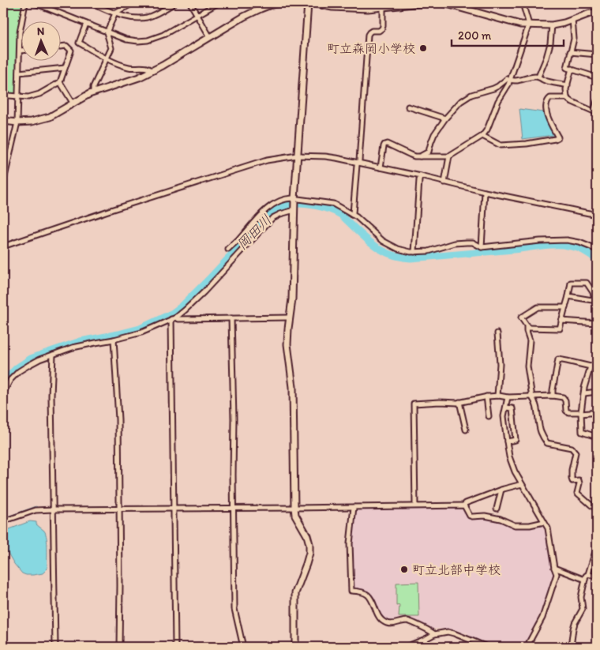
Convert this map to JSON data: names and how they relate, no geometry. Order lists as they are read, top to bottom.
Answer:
{
  "water": ["岡田川"],
  "places": ["町立森岡小学校", "町立北部中学校"],
  "scale_bar": "200 m",
  "north": "top"
}
